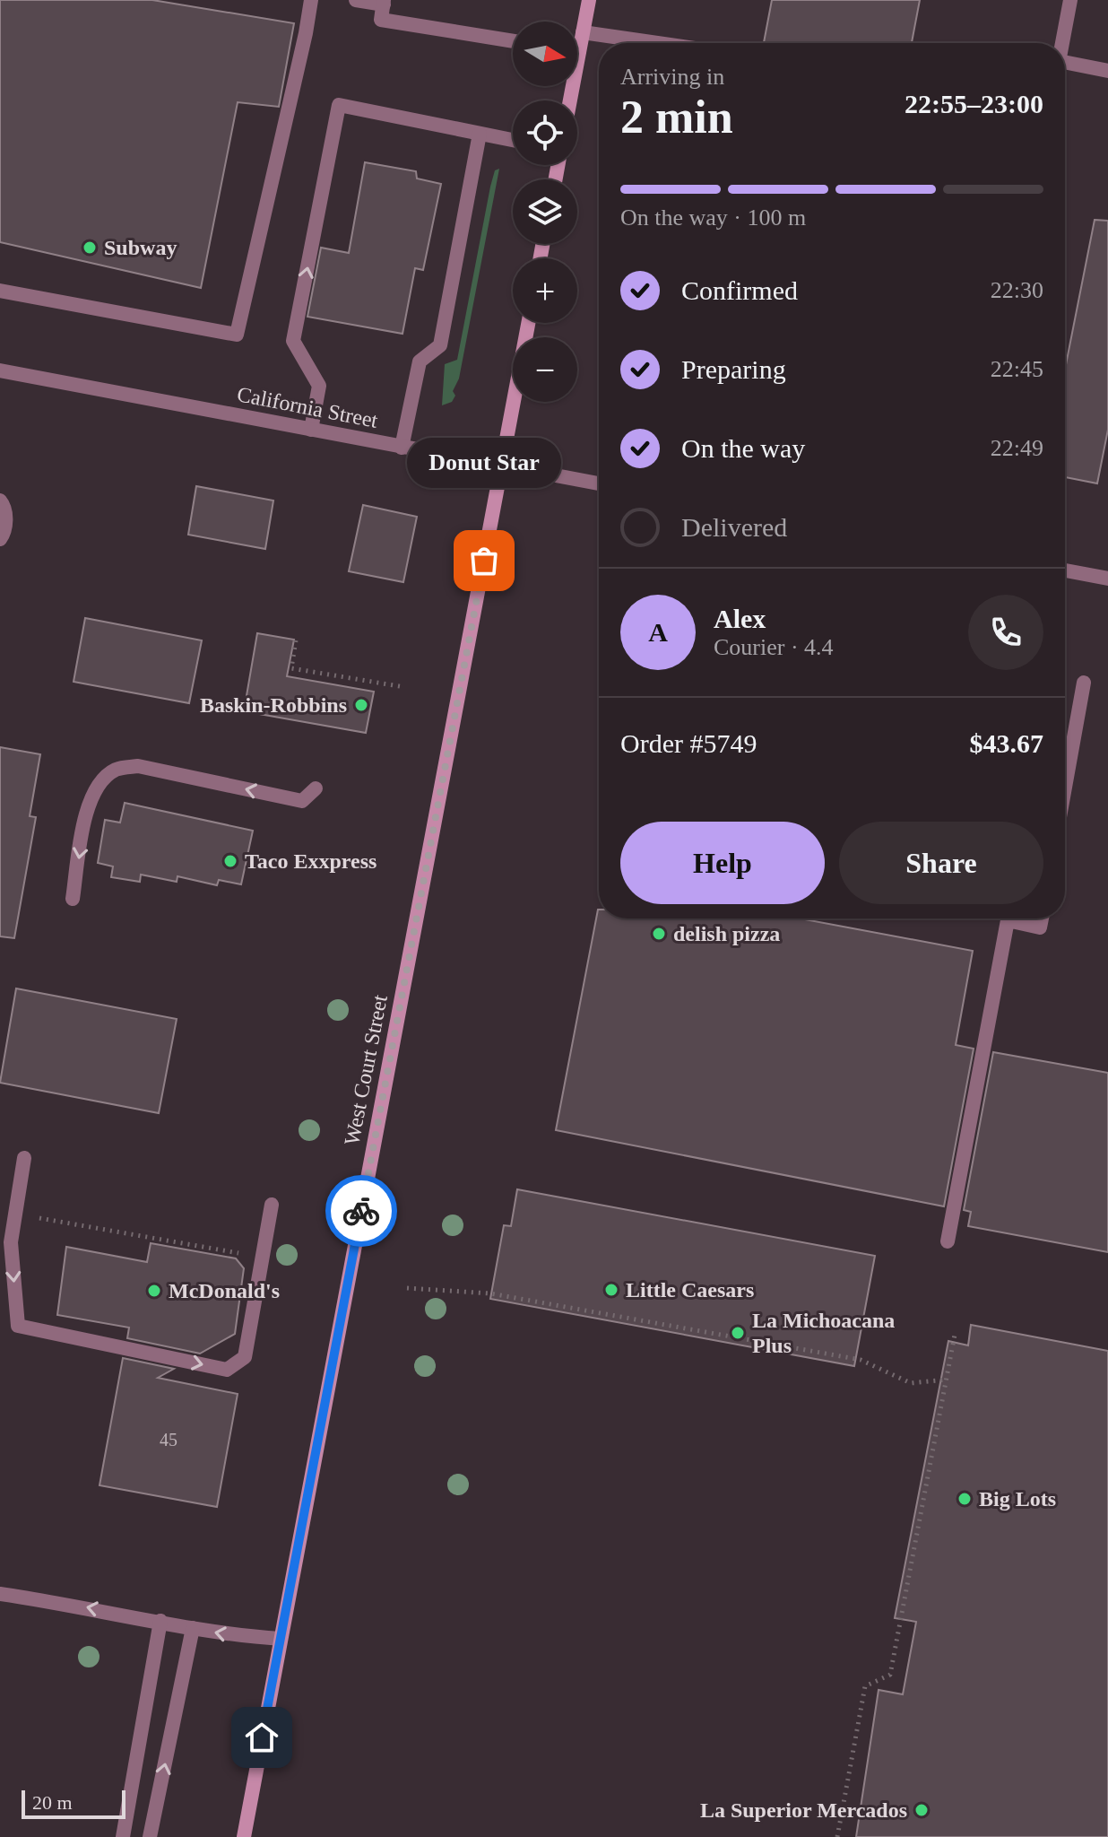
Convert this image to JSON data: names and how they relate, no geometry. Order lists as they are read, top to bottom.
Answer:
{
  "streets": {
    "street": ["California Street", "West Court Street"]
  },
  "crossings": [
    ["California Street", "West Court Street"]
  ],
  "places": [
    "Subway",
    "Donut Star",
    "Baskin-Robbins",
    "Taco Exxpress",
    "delish pizza",
    "Little Caesars",
    "McDonald's",
    "La Michoacana Plus",
    "Big Lots",
    "La Superior Mercados"
  ],
  "house_numbers": ["45"],
  "scale_bar": "20 m",
  "north": "right",
  "page": {
    "map_buttons": ["+", "−"],
    "heading": ["2 min", "Arriving in", "22:55–23:00"],
    "panel": [
      "Alex",
      "Courier · 4.4",
      "Order #5749",
      "$43.67"
    ],
    "bar": "On the way · 100 m",
    "list": [
      ["Confirmed", "22:30"],
      ["Preparing", "22:45"],
      ["On the way", "22:49"],
      "Delivered"
    ],
    "bubble": "Donut Star",
    "round": "A",
    "buttons": ["Help", "Share"],
    "scale": "20 m"
  }
}
